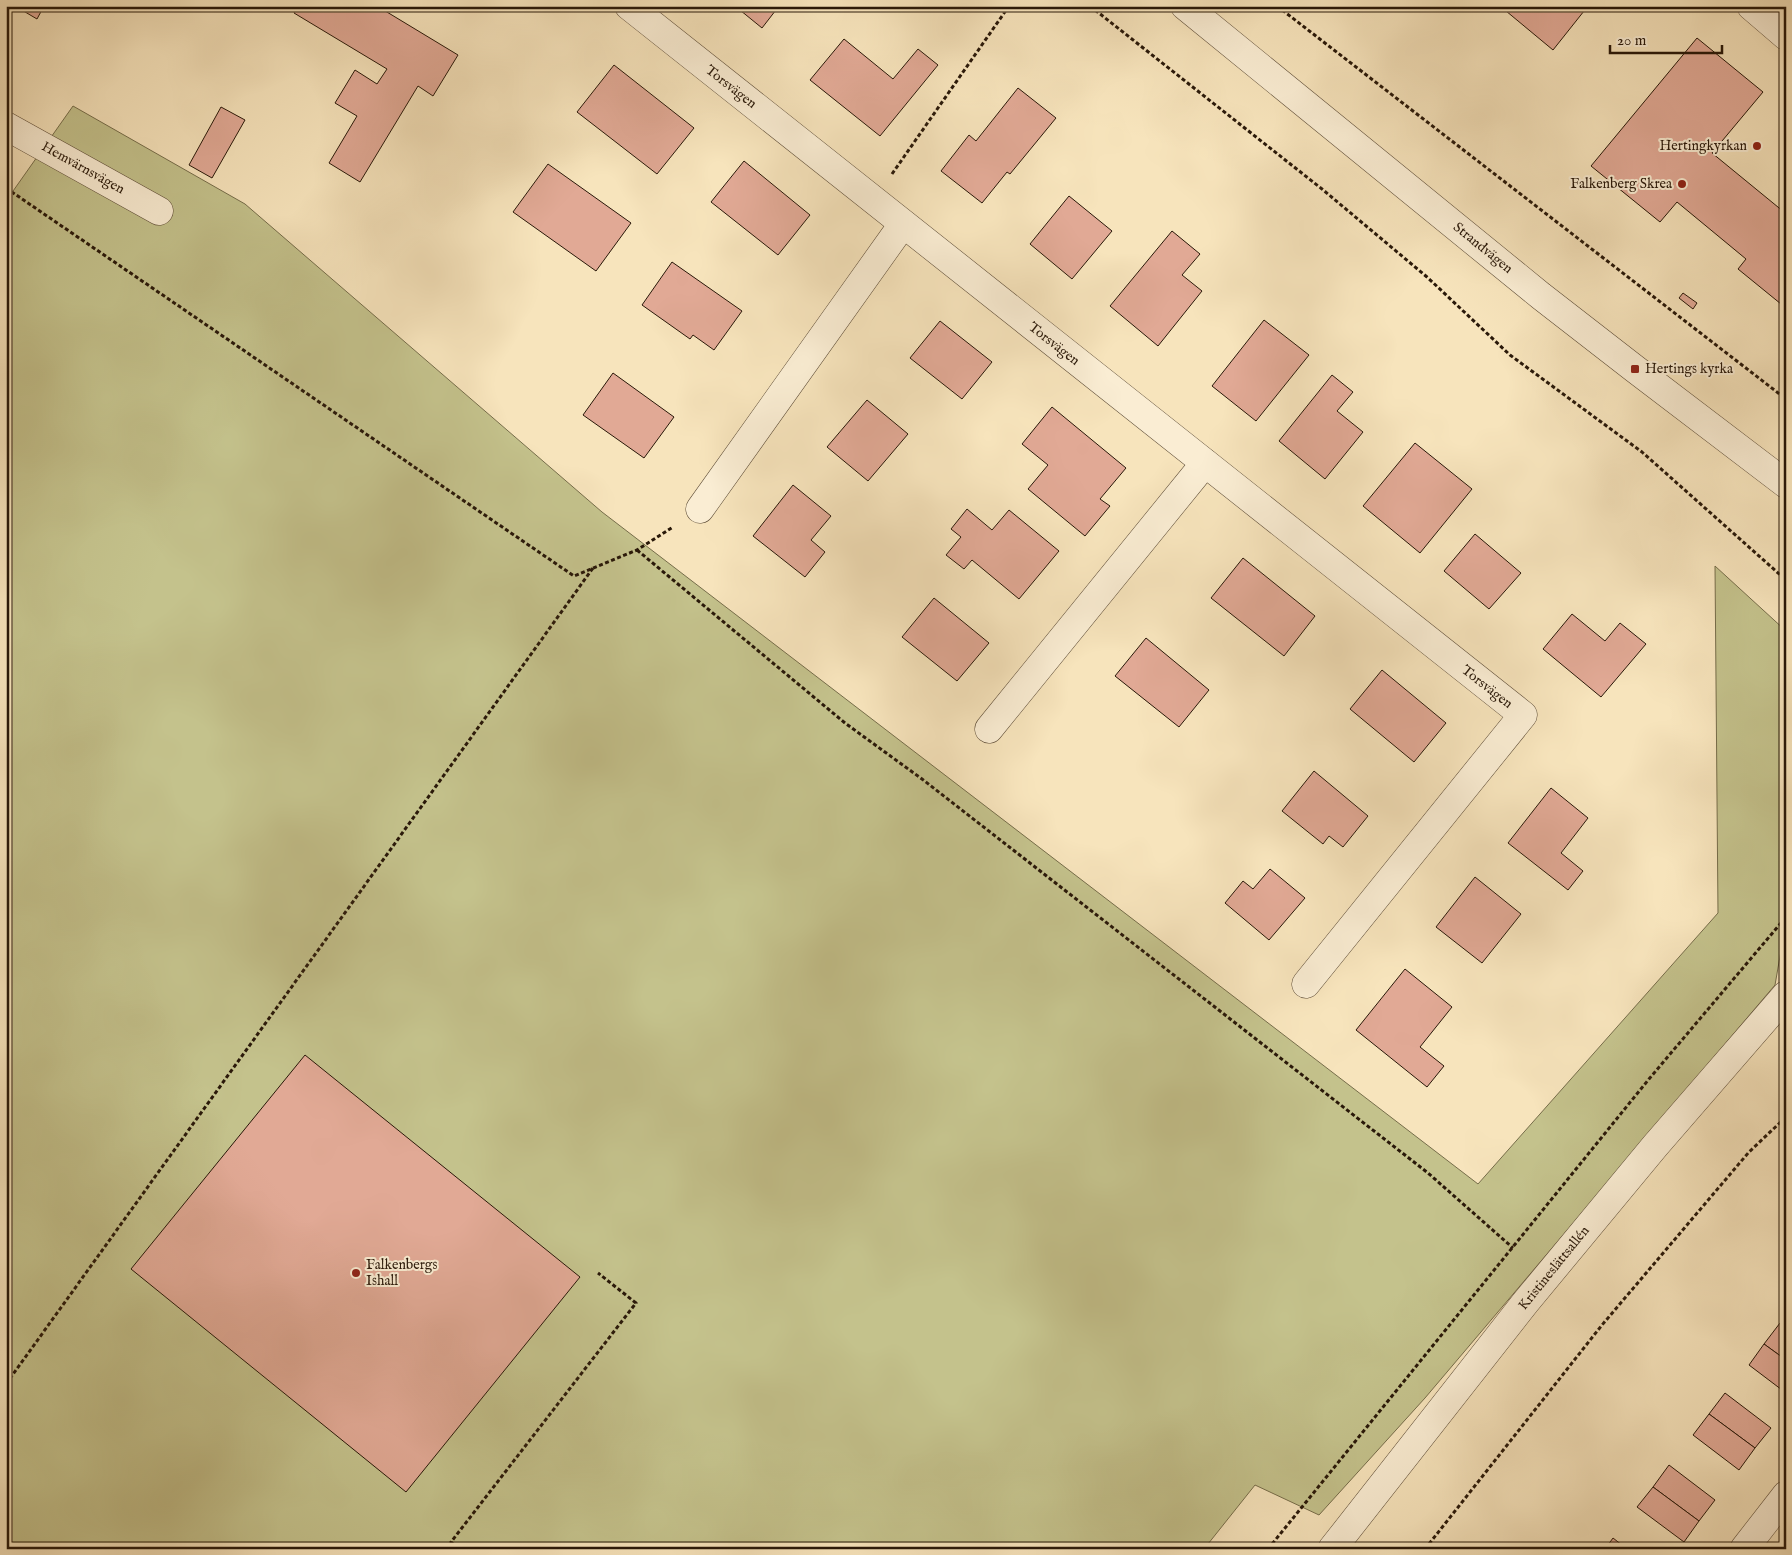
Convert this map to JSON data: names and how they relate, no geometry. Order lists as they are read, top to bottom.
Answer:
{
  "streets": {
    "street": [
      "Torsvägen",
      "Hemvärnsvägen",
      "Strandvägen",
      "Kristineslättsallén"
    ]
  },
  "places": {
    "other": ["Hertingkyrkan", "Falkenberg Skrea", "Falkenbergs Ishall"],
    "transit": ["Hertings kyrka"]
  },
  "scale_bar": "20 m"
}
